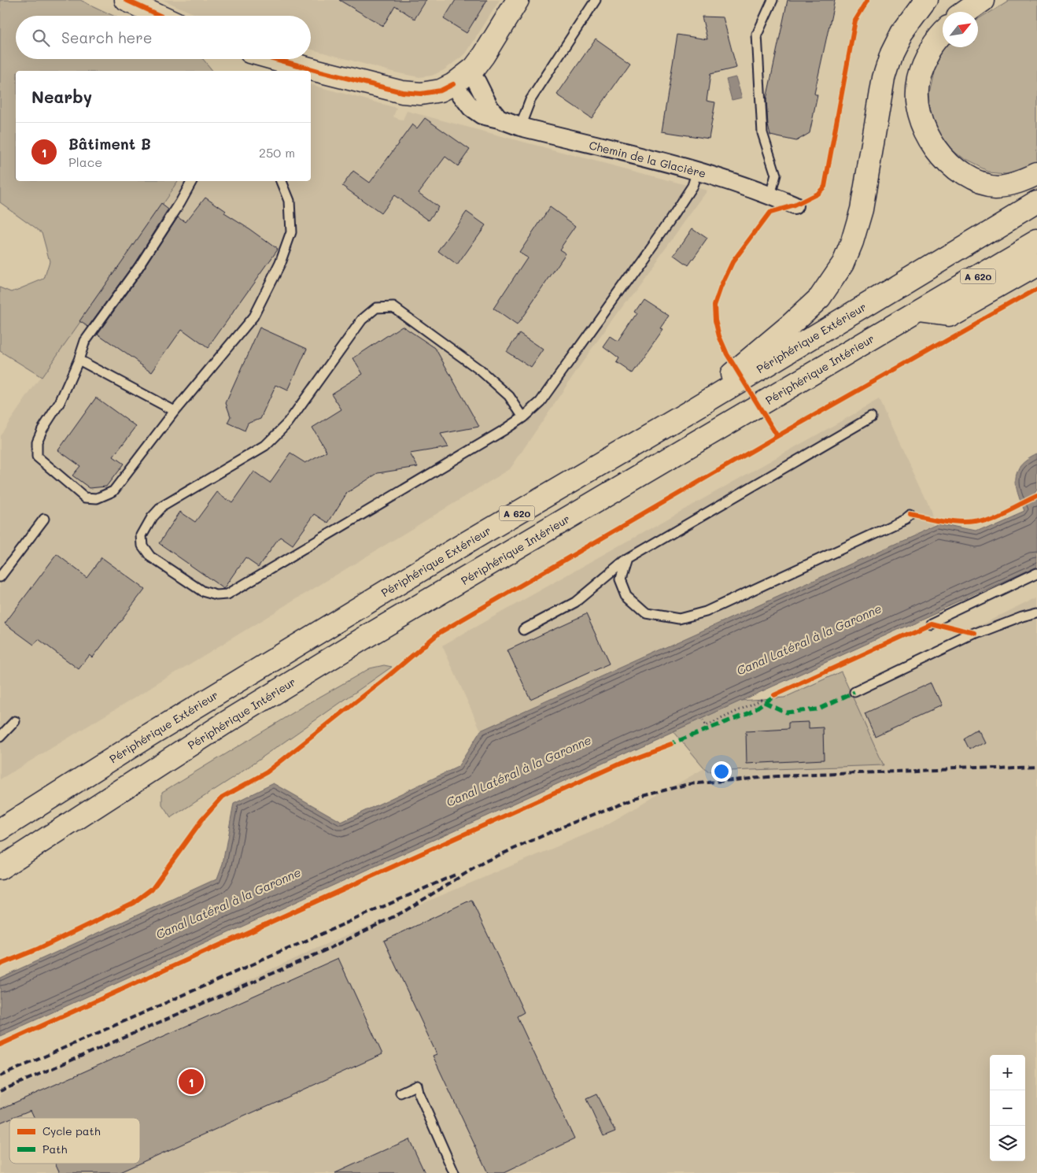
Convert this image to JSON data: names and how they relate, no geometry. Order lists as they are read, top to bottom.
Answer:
{
  "streets": {
    "main road": ["A 620", "Périphérique Extérieur", "Périphérique Intérieur"],
    "street": ["Chemin de la Glacière"]
  },
  "water": ["Canal Latéral à la Garonne"],
  "legend": ["Cycle path", "Path"],
  "north": "top right",
  "page": {
    "search": "Search here",
    "heading": "Nearby",
    "list": [
      {
        "mark": "1",
        "name": "Bâtiment B",
        "note": "Place",
        "value": "250 m"
      }
    ],
    "map_buttons": ["+", "−"],
    "pins": "1"
  }
}
